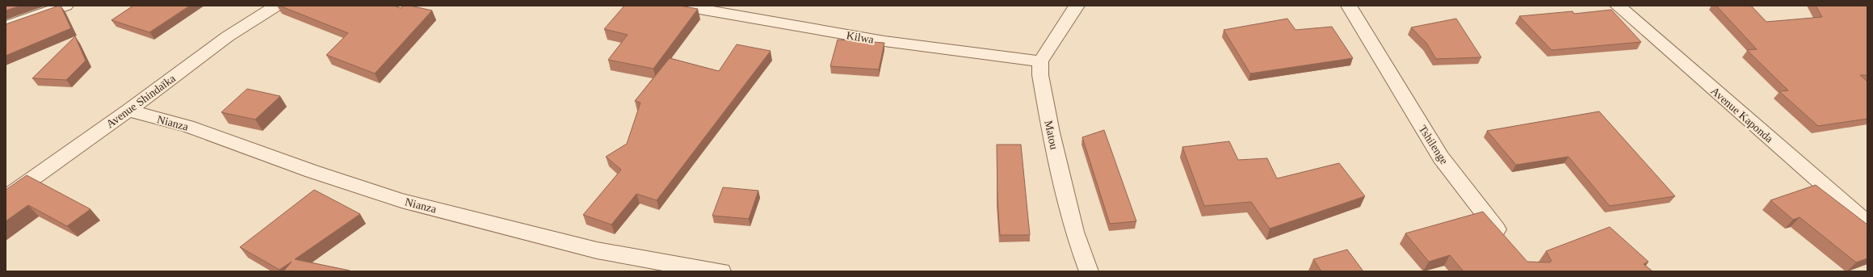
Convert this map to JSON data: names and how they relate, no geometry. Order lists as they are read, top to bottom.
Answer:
{
  "streets": {
    "street": [
      "Kilwa",
      "Avenue Shindaïka",
      "Avenue Kaponda",
      "Nianza",
      "Matou",
      "Tshilenge"
    ]
  },
  "crossings": [
    ["Kilwa", "Matou"],
    ["Avenue Shindaïka", "Nianza"]
  ]
}
